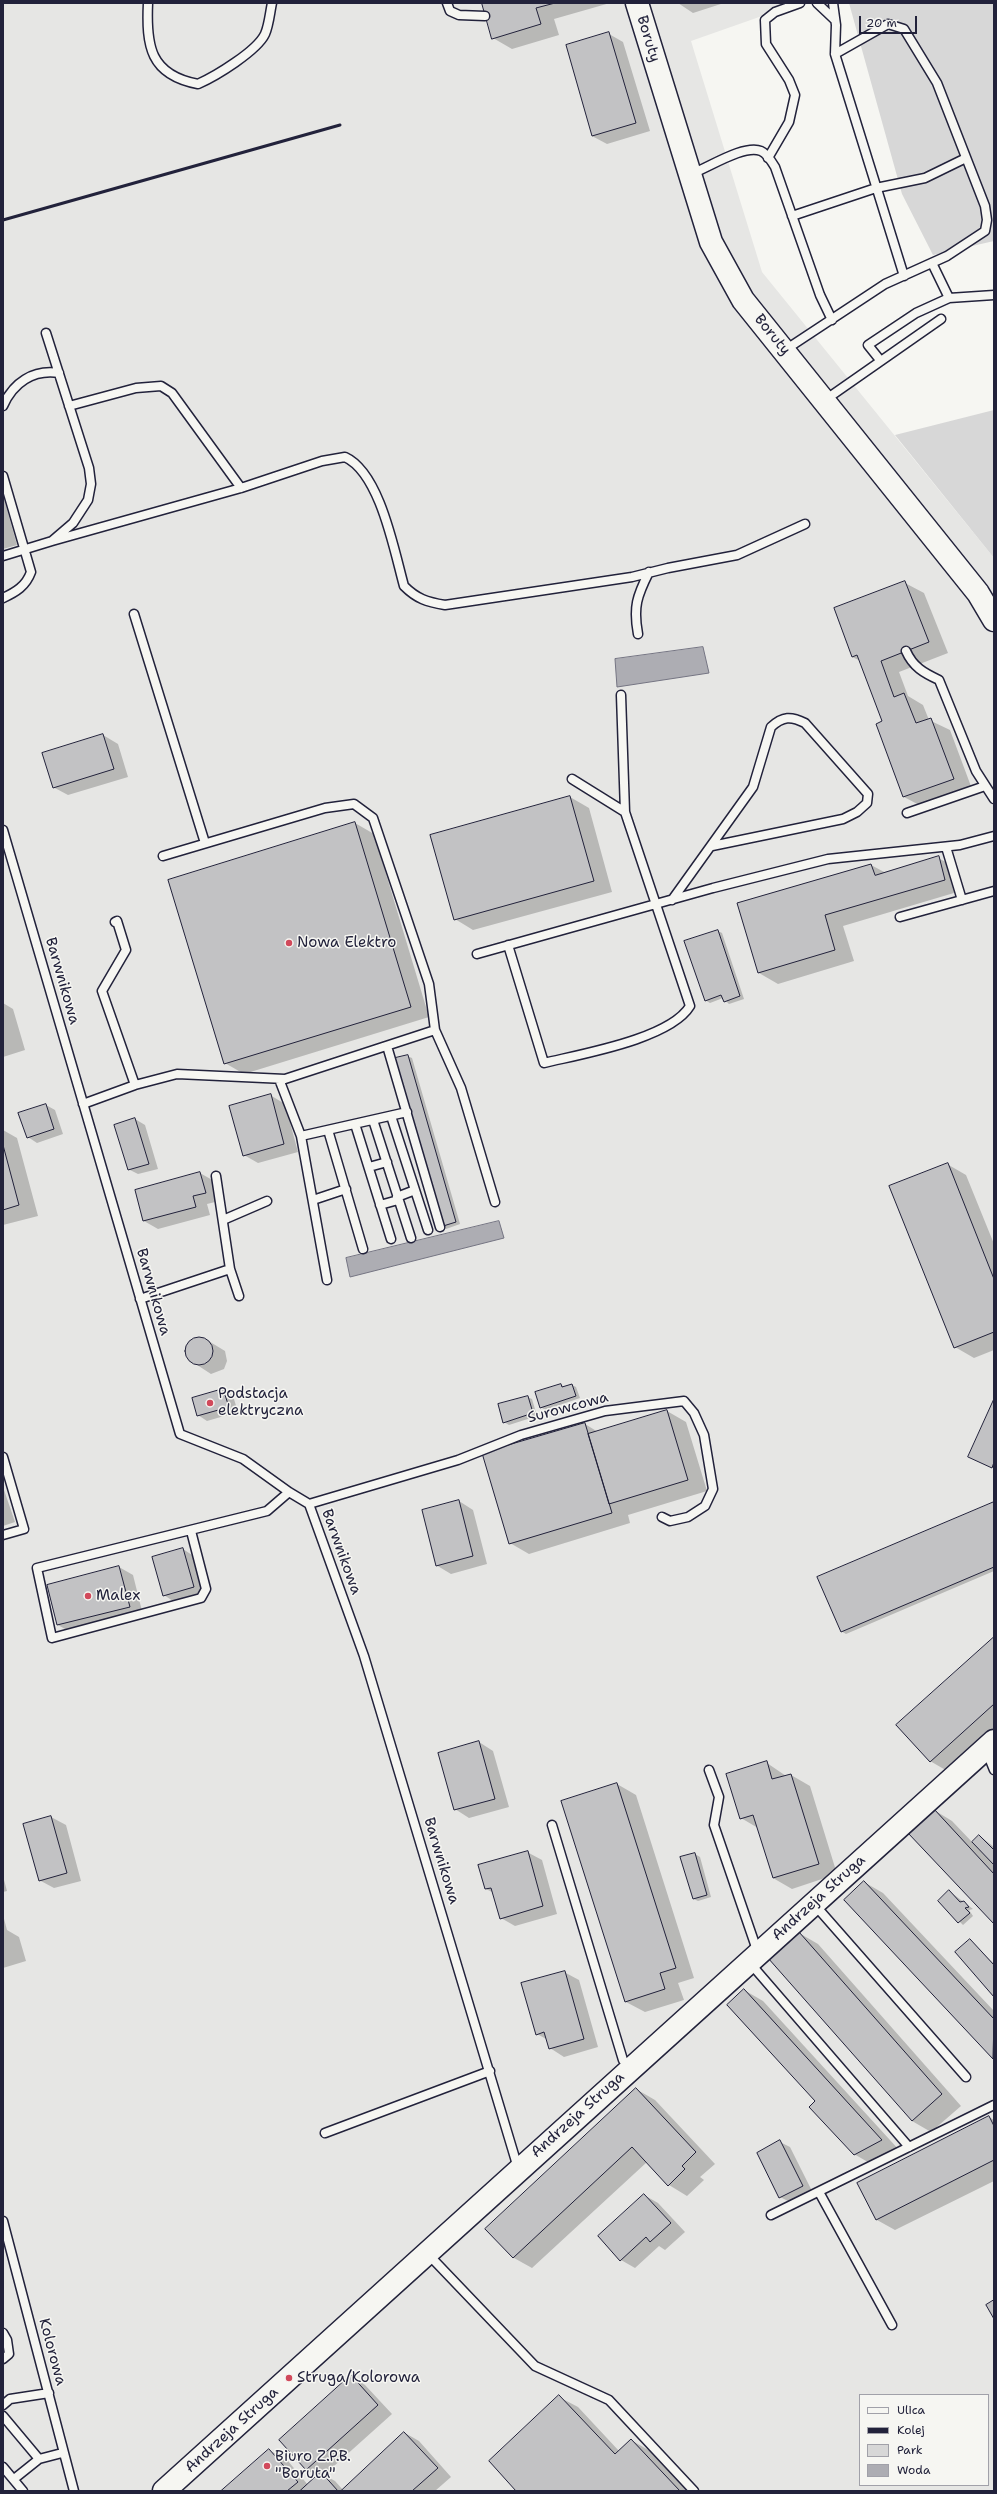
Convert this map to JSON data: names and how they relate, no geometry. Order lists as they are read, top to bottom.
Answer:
{
  "streets": {
    "street": ["Boruty", "Andrzeja Struga"],
    "lane": ["Barwnikowa", "Surowcowa", "Kolorowa"]
  },
  "crossings": [
    ["Barwnikowa", "Surowcowa"],
    ["Barwnikowa", "Andrzeja Struga"]
  ],
  "places": [
    "Nowa Elektro",
    "Podstacja elektryczna",
    "Malex",
    "Struga/Kolorowa",
    "Biuro Z.P.B. \"Boruta\""
  ],
  "legend": [
    "Ulica",
    "Kolej",
    "Park",
    "Woda"
  ],
  "scale_bar": "20 m"
}
